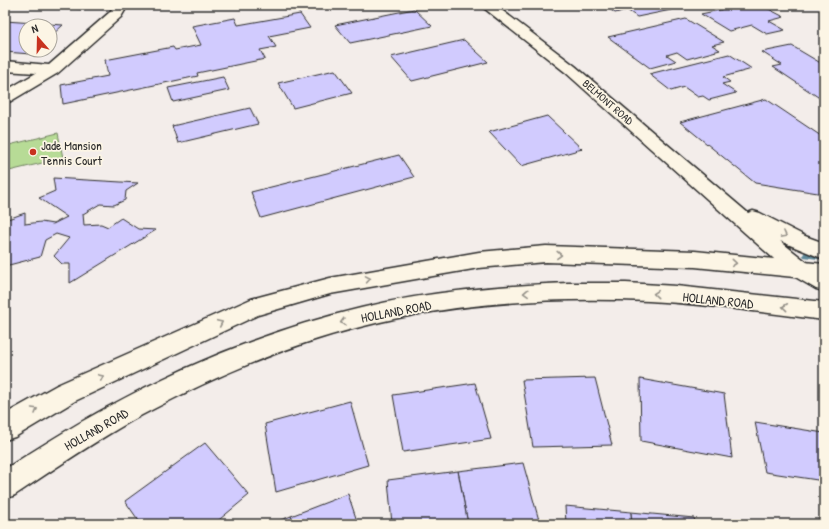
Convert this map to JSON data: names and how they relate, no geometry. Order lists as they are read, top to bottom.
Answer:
{
  "streets": {
    "main road": ["BELMONT ROAD", "HOLLAND ROAD"]
  },
  "places": ["Jade Mansion Tennis Court"],
  "north": "top"
}
